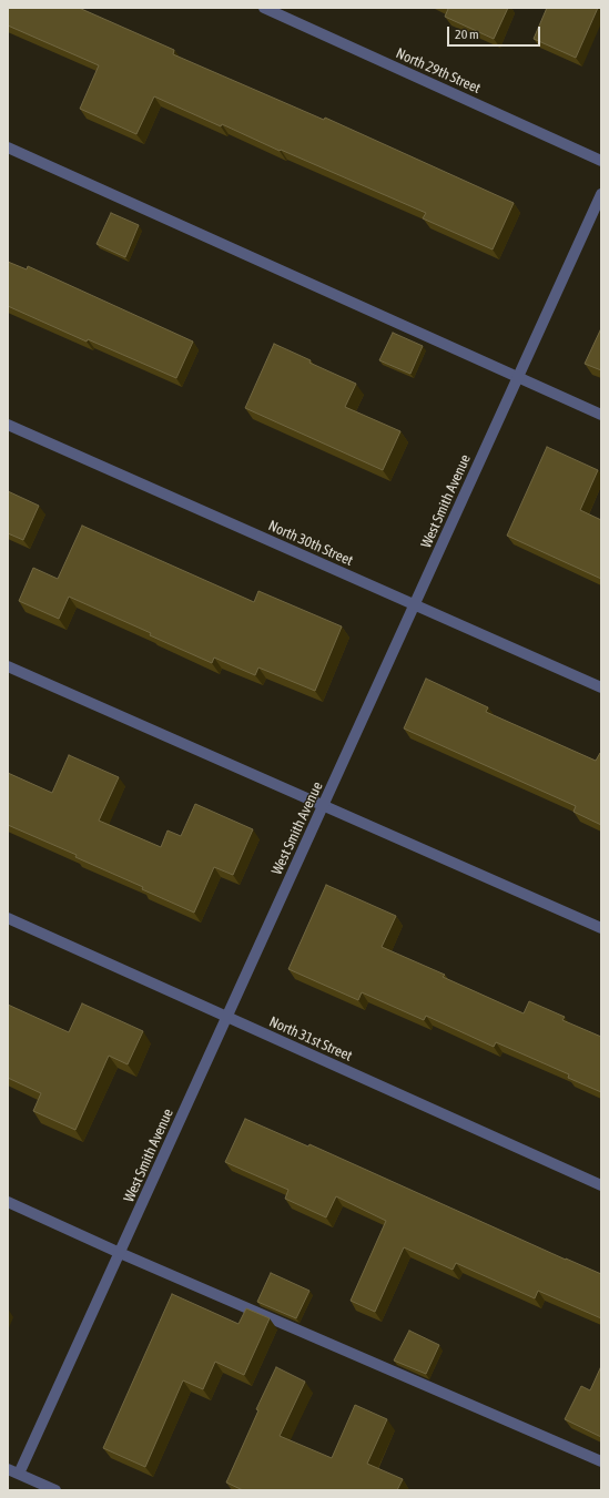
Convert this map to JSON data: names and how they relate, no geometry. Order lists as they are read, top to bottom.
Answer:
{
  "streets": {
    "street": [
      "North 29th Street",
      "West Smith Avenue",
      "North 30th Street",
      "North 31st Street"
    ]
  },
  "crossings": [
    ["West Smith Avenue", "North 30th Street"],
    ["West Smith Avenue", "North 31st Street"]
  ],
  "scale_bar": "20 m"
}
